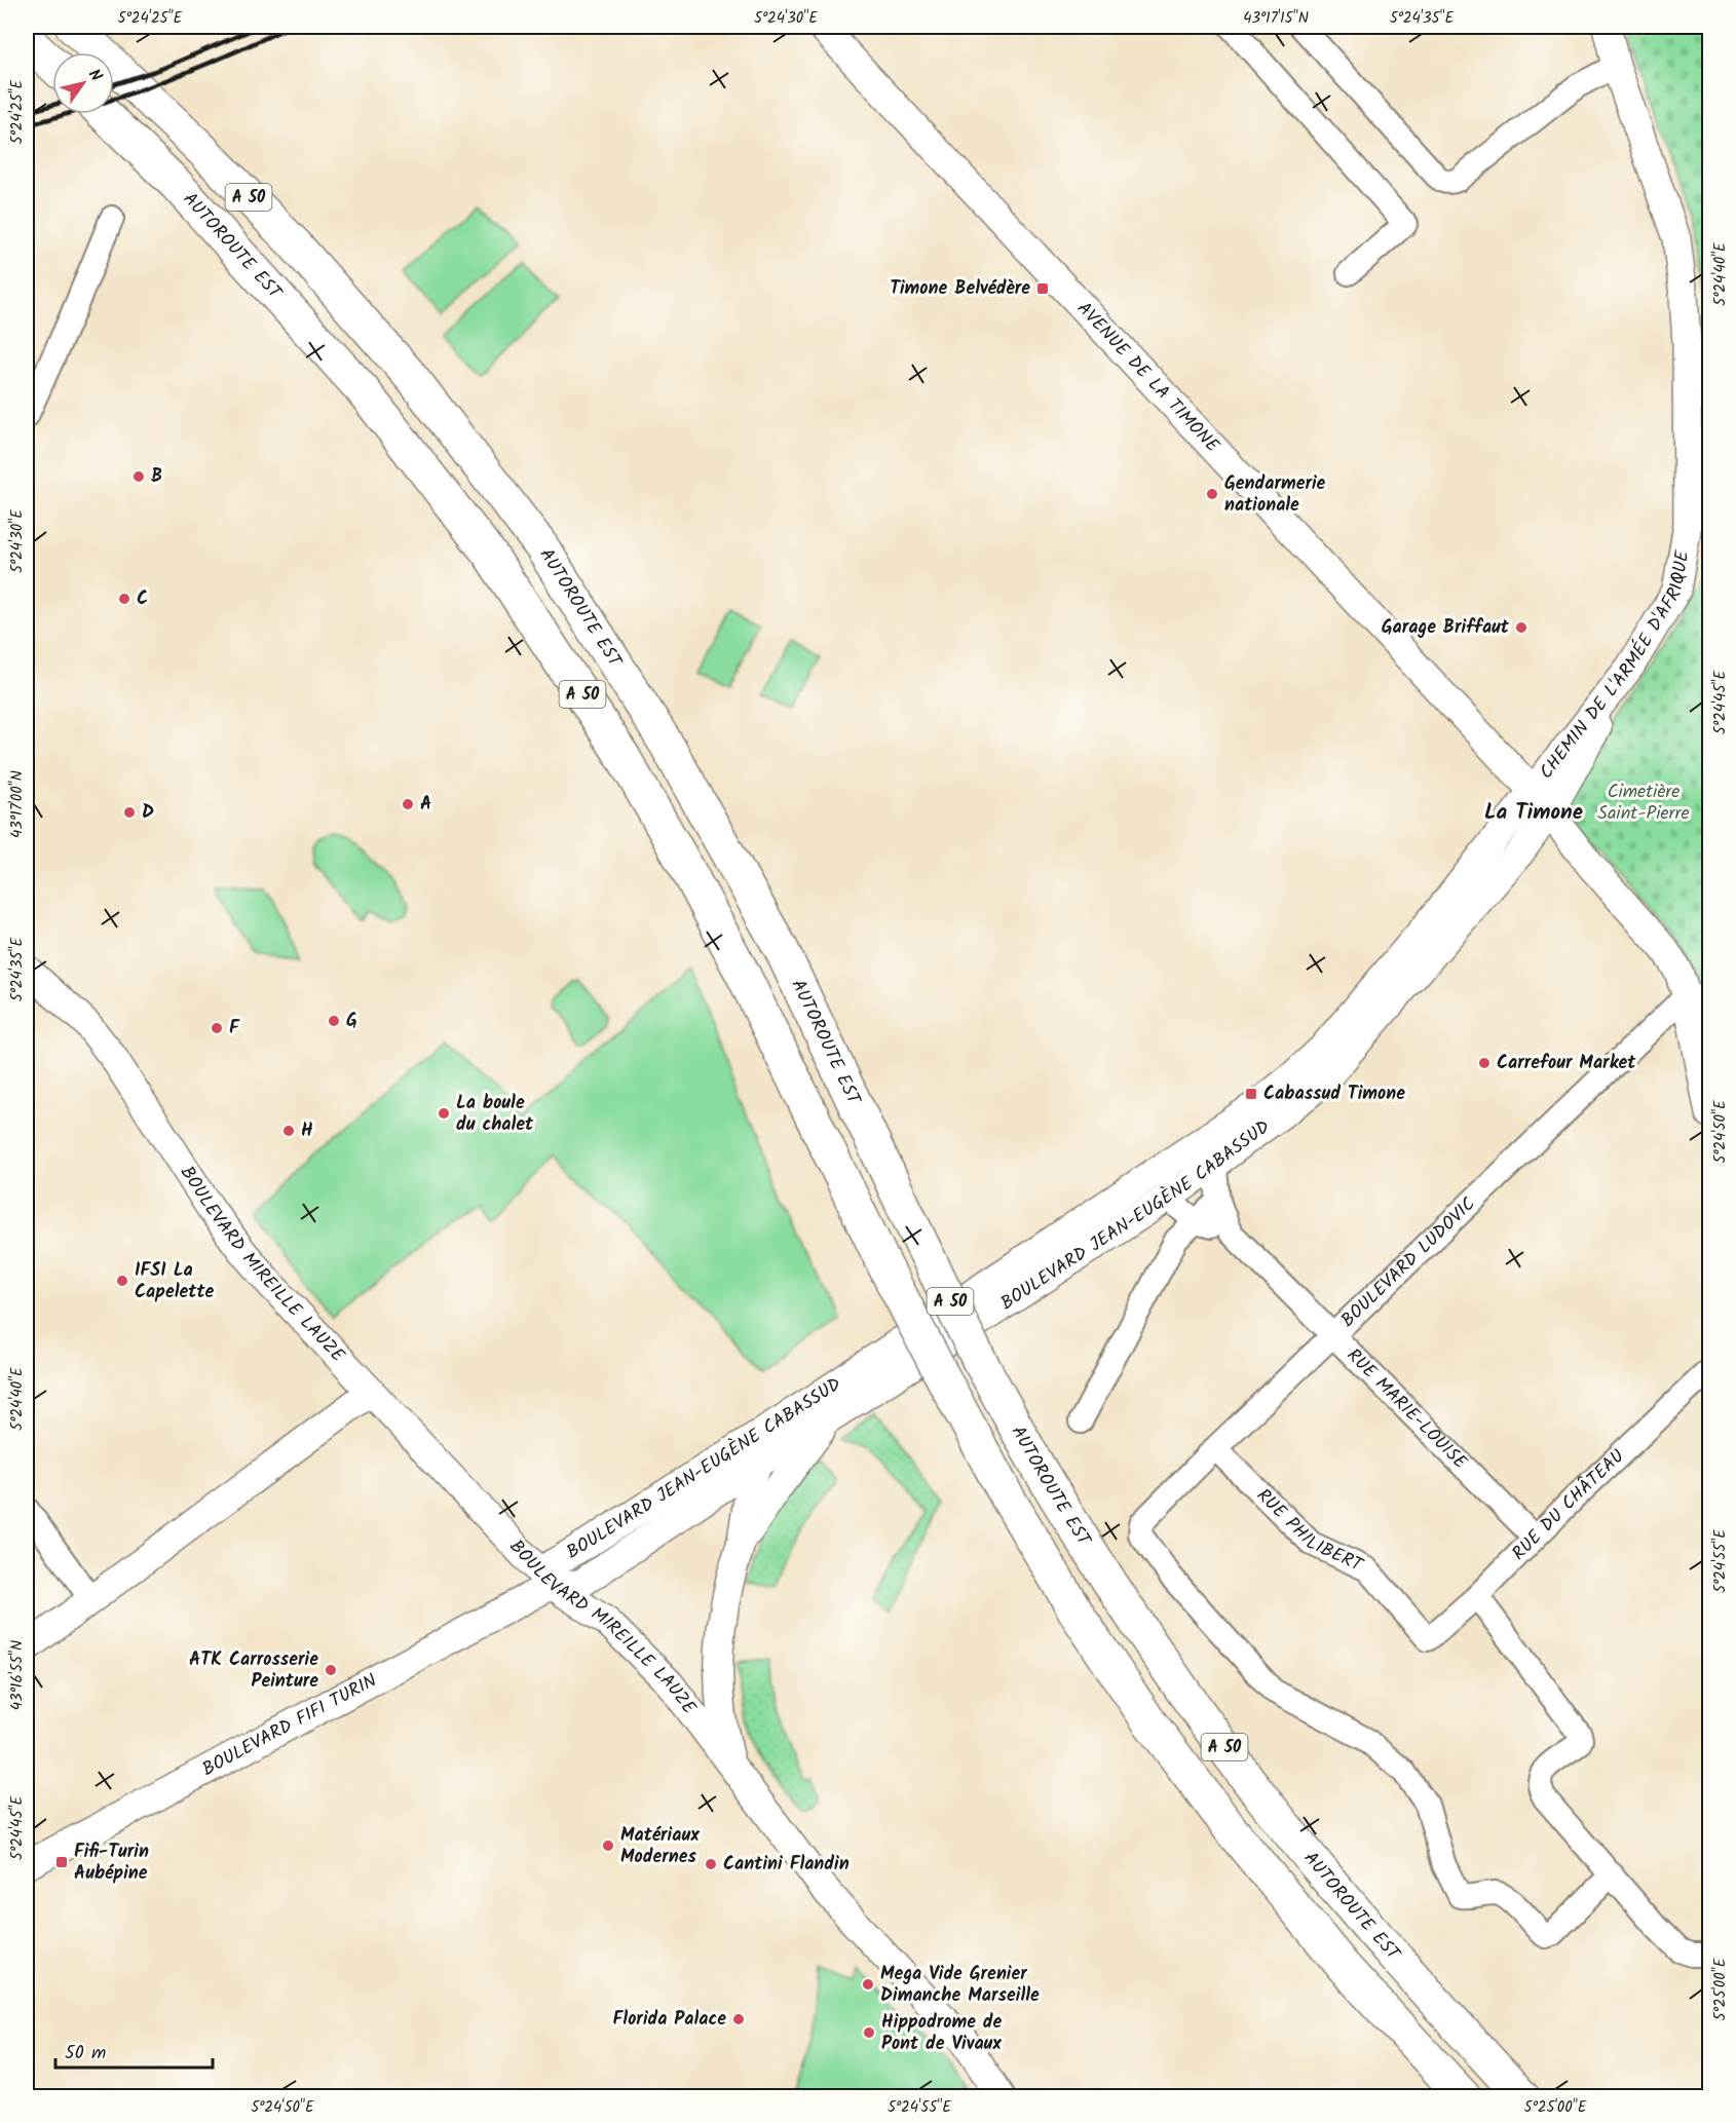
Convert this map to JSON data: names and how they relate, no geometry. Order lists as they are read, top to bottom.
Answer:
{
  "streets": {
    "highway": ["A 50", "AUTOROUTE EST"],
    "street": [
      "AVENUE DE LA TIMONE",
      "CHEMIN DE L'ARMÉE D'AFRIQUE",
      "BOULEVARD JEAN-EUGÈNE CABASSUD",
      "BOULEVARD MIREILLE LAUZE",
      "BOULEVARD LUDOVIC",
      "RUE MARIE-LOUISE",
      "RUE DU CHÂTEAU",
      "RUE PHILIBERT",
      "BOULEVARD FIFI TURIN"
    ]
  },
  "crossings": [
    ["AVENUE DE LA TIMONE", "CHEMIN DE L'ARMÉE D'AFRIQUE"],
    ["AVENUE DE LA TIMONE", "BOULEVARD JEAN-EUGÈNE CABASSUD"],
    ["CHEMIN DE L'ARMÉE D'AFRIQUE", "BOULEVARD JEAN-EUGÈNE CABASSUD"],
    ["BOULEVARD JEAN-EUGÈNE CABASSUD", "BOULEVARD MIREILLE LAUZE"],
    ["BOULEVARD JEAN-EUGÈNE CABASSUD", "RUE MARIE-LOUISE"],
    ["BOULEVARD JEAN-EUGÈNE CABASSUD", "BOULEVARD FIFI TURIN"],
    ["BOULEVARD MIREILLE LAUZE", "BOULEVARD FIFI TURIN"],
    ["BOULEVARD LUDOVIC", "RUE MARIE-LOUISE"],
    ["BOULEVARD LUDOVIC", "RUE PHILIBERT"],
    ["RUE MARIE-LOUISE", "RUE DU CHÂTEAU"],
    ["RUE DU CHÂTEAU", "RUE PHILIBERT"]
  ],
  "districts": ["La Timone"],
  "parks": ["Cimetière Saint-Pierre"],
  "places": {
    "transit": ["Timone Belvédère", "Cabassud Timone", "Fifi-Turin Aubépine"],
    "other": [
      "B",
      "Gendarmerie nationale",
      "C",
      "Garage Briffaut",
      "A",
      "D",
      "G",
      "F",
      "Carrefour Market",
      "La boule du chalet",
      "H",
      "IFSI La Capelette",
      "ATK Carrosserie Peinture",
      "Matériaux Modernes",
      "Cantini Flandin",
      "Mega Vide Grenier Dimanche Marseille",
      "Florida Palace",
      "Hippodrome de Pont de Vivaux"
    ]
  },
  "scale_bar": "50 m",
  "north": "top right",
  "coordinates": [
    "5°24'25\"E",
    "5°24'30\"E",
    "43°17'15\"N",
    "5°24'35\"E",
    "5°24'40\"E",
    "5°24'45\"E",
    "43°17'00\"N",
    "5°24'50\"E",
    "5°24'55\"E",
    "43°16'55\"N",
    "5°25'00\"E"
  ]
}
